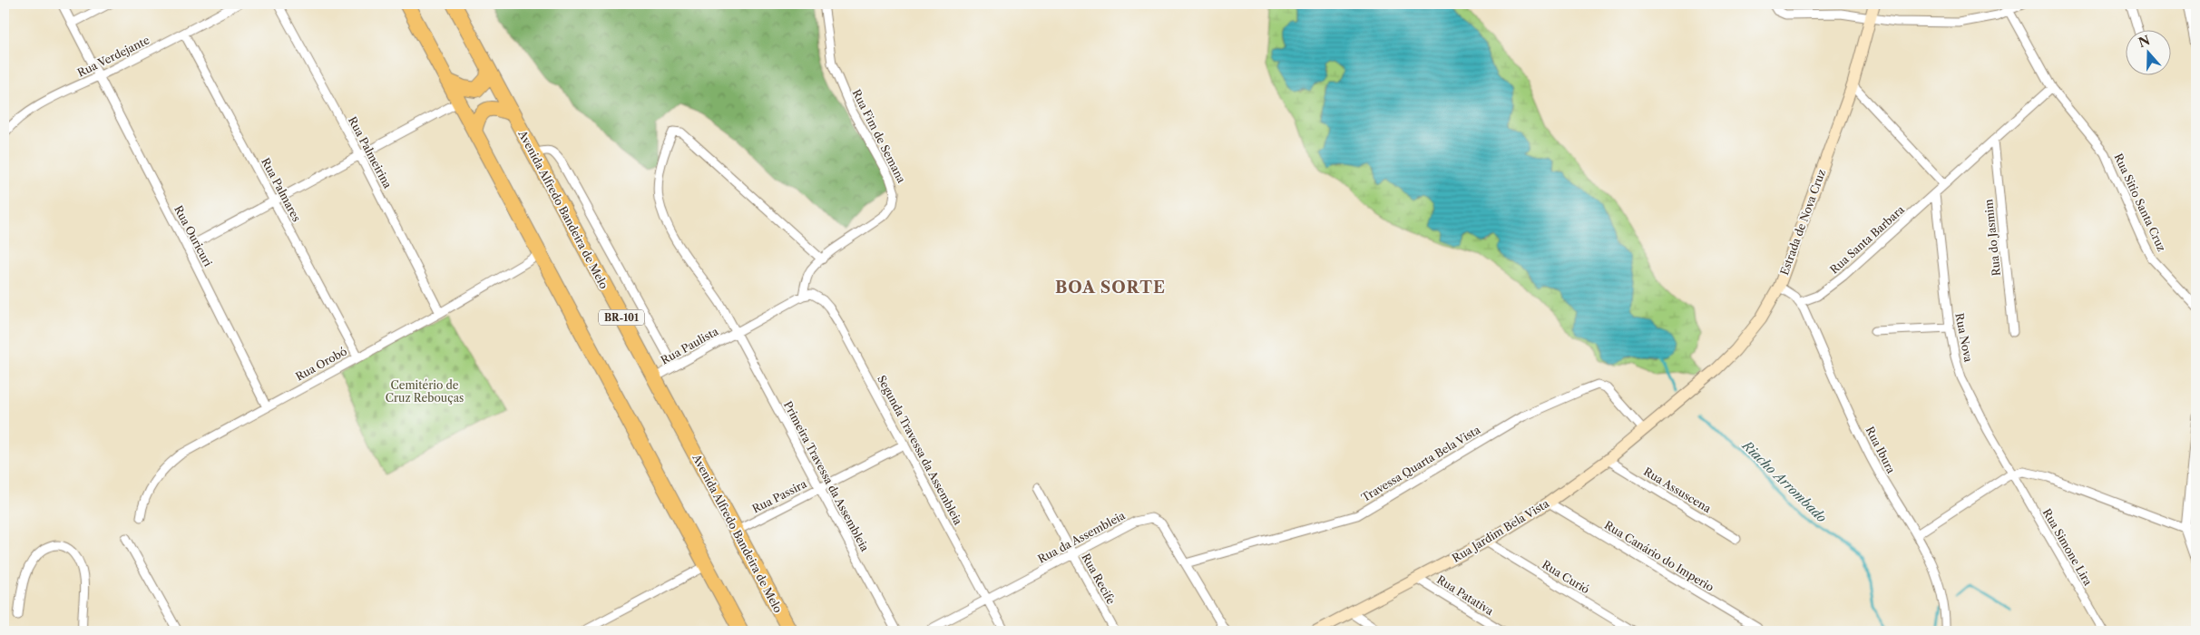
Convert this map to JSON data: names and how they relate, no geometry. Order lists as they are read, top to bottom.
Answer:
{
  "streets": {
    "highway": ["Avenida Alfredo Bandeira de Melo", "BR-101"],
    "main road": ["Estrada de Nova Cruz", "Rua Jardim Bela Vista"],
    "street": [
      "Rua Verdejante",
      "Rua Fim de Semana",
      "Rua Palmeirina",
      "Rua Palmares",
      "Rua Sitio Santa Cruz",
      "Rua Ouricuri",
      "Rua do Jasmim",
      "Rua Santa Barbara",
      "Rua Nova",
      "Rua Paulista",
      "Rua Orobó",
      "Segunda Travessa da Assembleia",
      "Rua Ibura",
      "Travessa Quarta Bela Vista",
      "Primeira Travessa da Assembleia",
      "Rua Assuscena",
      "Rua Passira",
      "Rua da Assembleia",
      "Rua Simone Lira",
      "Rua Canário do Imperio",
      "Rua Curió",
      "Rua Recife",
      "Rua Patativa"
    ]
  },
  "crossings": [
    ["Rua Verdejante", "Rua Palmares"],
    ["Rua Verdejante", "Rua Ouricuri"],
    ["Rua Fim de Semana", "Rua Paulista"],
    ["Rua Fim de Semana", "Segunda Travessa da Assembleia"],
    ["Rua Fim de Semana", "Primeira Travessa da Assembleia"],
    ["Rua Palmeirina", "Rua Orobó"],
    ["Rua Palmares", "Rua Orobó"],
    ["Rua Sitio Santa Cruz", "Rua Santa Barbara"],
    ["Avenida Alfredo Bandeira de Melo", "Rua Paulista"],
    ["Avenida Alfredo Bandeira de Melo", "Rua Passira"],
    ["Estrada de Nova Cruz", "Rua Ibura"],
    ["Estrada de Nova Cruz", "Rua Jardim Bela Vista"],
    ["Rua Ouricuri", "Rua Orobó"],
    ["Rua do Jasmim", "Rua Santa Barbara"],
    ["Rua Santa Barbara", "Rua Nova"],
    ["Rua Santa Barbara", "Rua Ibura"],
    ["Rua Nova", "Rua Simone Lira"],
    ["Rua Paulista", "Segunda Travessa da Assembleia"],
    ["Rua Paulista", "Primeira Travessa da Assembleia"],
    ["Segunda Travessa da Assembleia", "Rua Passira"],
    ["Segunda Travessa da Assembleia", "Rua da Assembleia"],
    ["Travessa Quarta Bela Vista", "Rua Jardim Bela Vista"],
    ["Travessa Quarta Bela Vista", "Rua da Assembleia"],
    ["Primeira Travessa da Assembleia", "Rua Passira"],
    ["Rua Assuscena", "Rua Jardim Bela Vista"],
    ["Rua Jardim Bela Vista", "Rua Canário do Imperio"],
    ["Rua Jardim Bela Vista", "Rua Curió"],
    ["Rua Jardim Bela Vista", "Rua Patativa"],
    ["Rua da Assembleia", "Rua Recife"]
  ],
  "districts": ["BOA SORTE"],
  "water": ["Riacho Arrombado"],
  "parks": ["Cemitério de Cruz Rebouças"],
  "north": "top"
}
